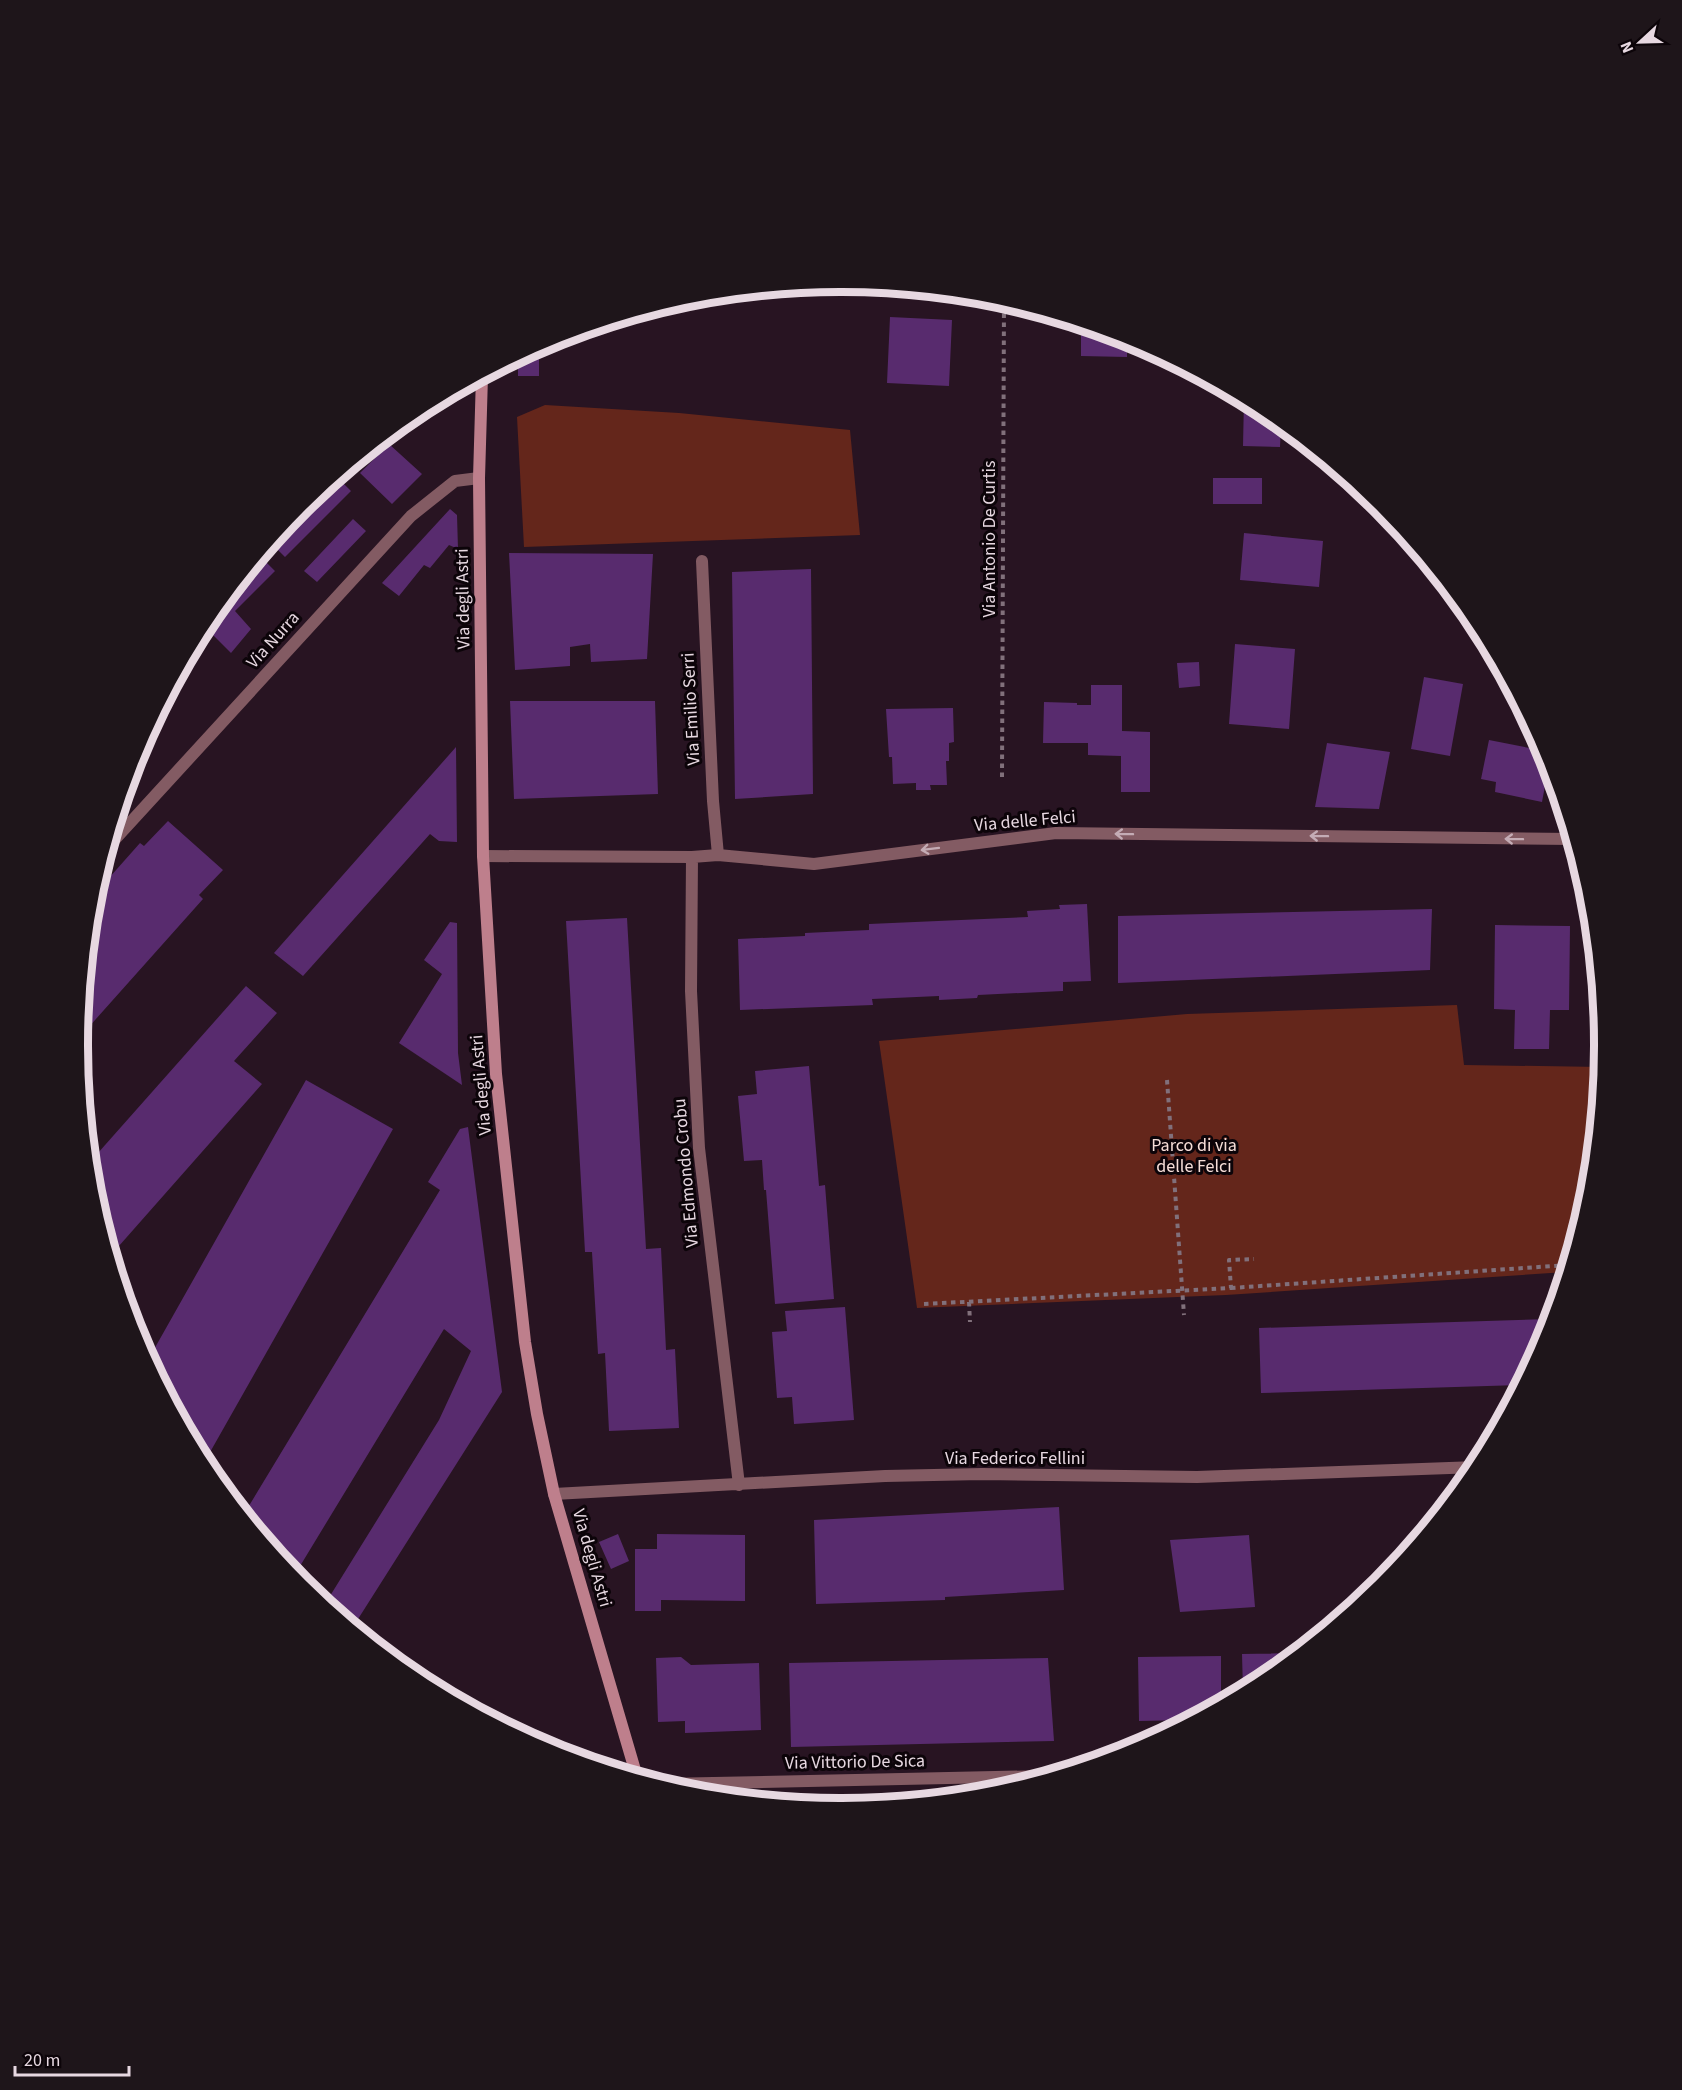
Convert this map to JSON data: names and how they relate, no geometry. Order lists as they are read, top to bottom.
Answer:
{
  "streets": {
    "street": [
      "Via degli Astri",
      "Via Nurra",
      "Via Emilio Serri",
      "Via delle Felci",
      "Via Edmondo Crobu",
      "Via Federico Fellini",
      "Via Vittorio De Sica"
    ],
    "path": ["Via Antonio De Curtis"]
  },
  "crossings": [
    ["Via degli Astri", "Via Nurra"],
    ["Via degli Astri", "Via delle Felci"],
    ["Via degli Astri", "Via Federico Fellini"],
    ["Via Emilio Serri", "Via delle Felci"],
    ["Via delle Felci", "Via Edmondo Crobu"],
    ["Via Edmondo Crobu", "Via Federico Fellini"]
  ],
  "one_way": ["Via delle Felci"],
  "parks": ["Parco di via delle Felci"],
  "scale_bar": "20 m",
  "north": "left"
}
